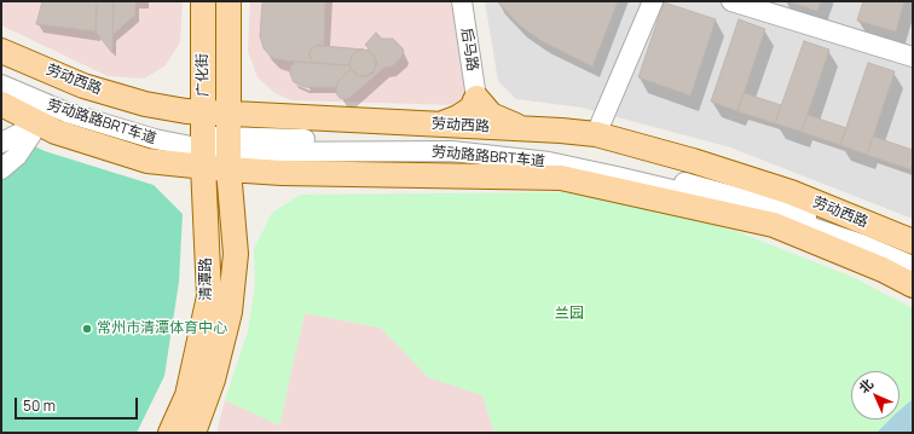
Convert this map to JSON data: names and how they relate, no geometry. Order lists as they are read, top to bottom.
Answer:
{
  "streets": {
    "main road": ["广化街", "劳动西路", "清潭路"],
    "street": ["后马路", "劳动路路BRT车道"]
  },
  "crossings": [
    ["广化街", "劳动西路"],
    ["广化街", "劳动路路BRT车道"],
    ["广化街", "清潭路"],
    ["劳动西路", "劳动路路BRT车道"],
    ["劳动西路", "清潭路"],
    ["劳动路路BRT车道", "清潭路"]
  ],
  "parks": ["兰园"],
  "places": ["常州市清潭体育中心"],
  "scale_bar": "50 m",
  "north": "top left"
}
